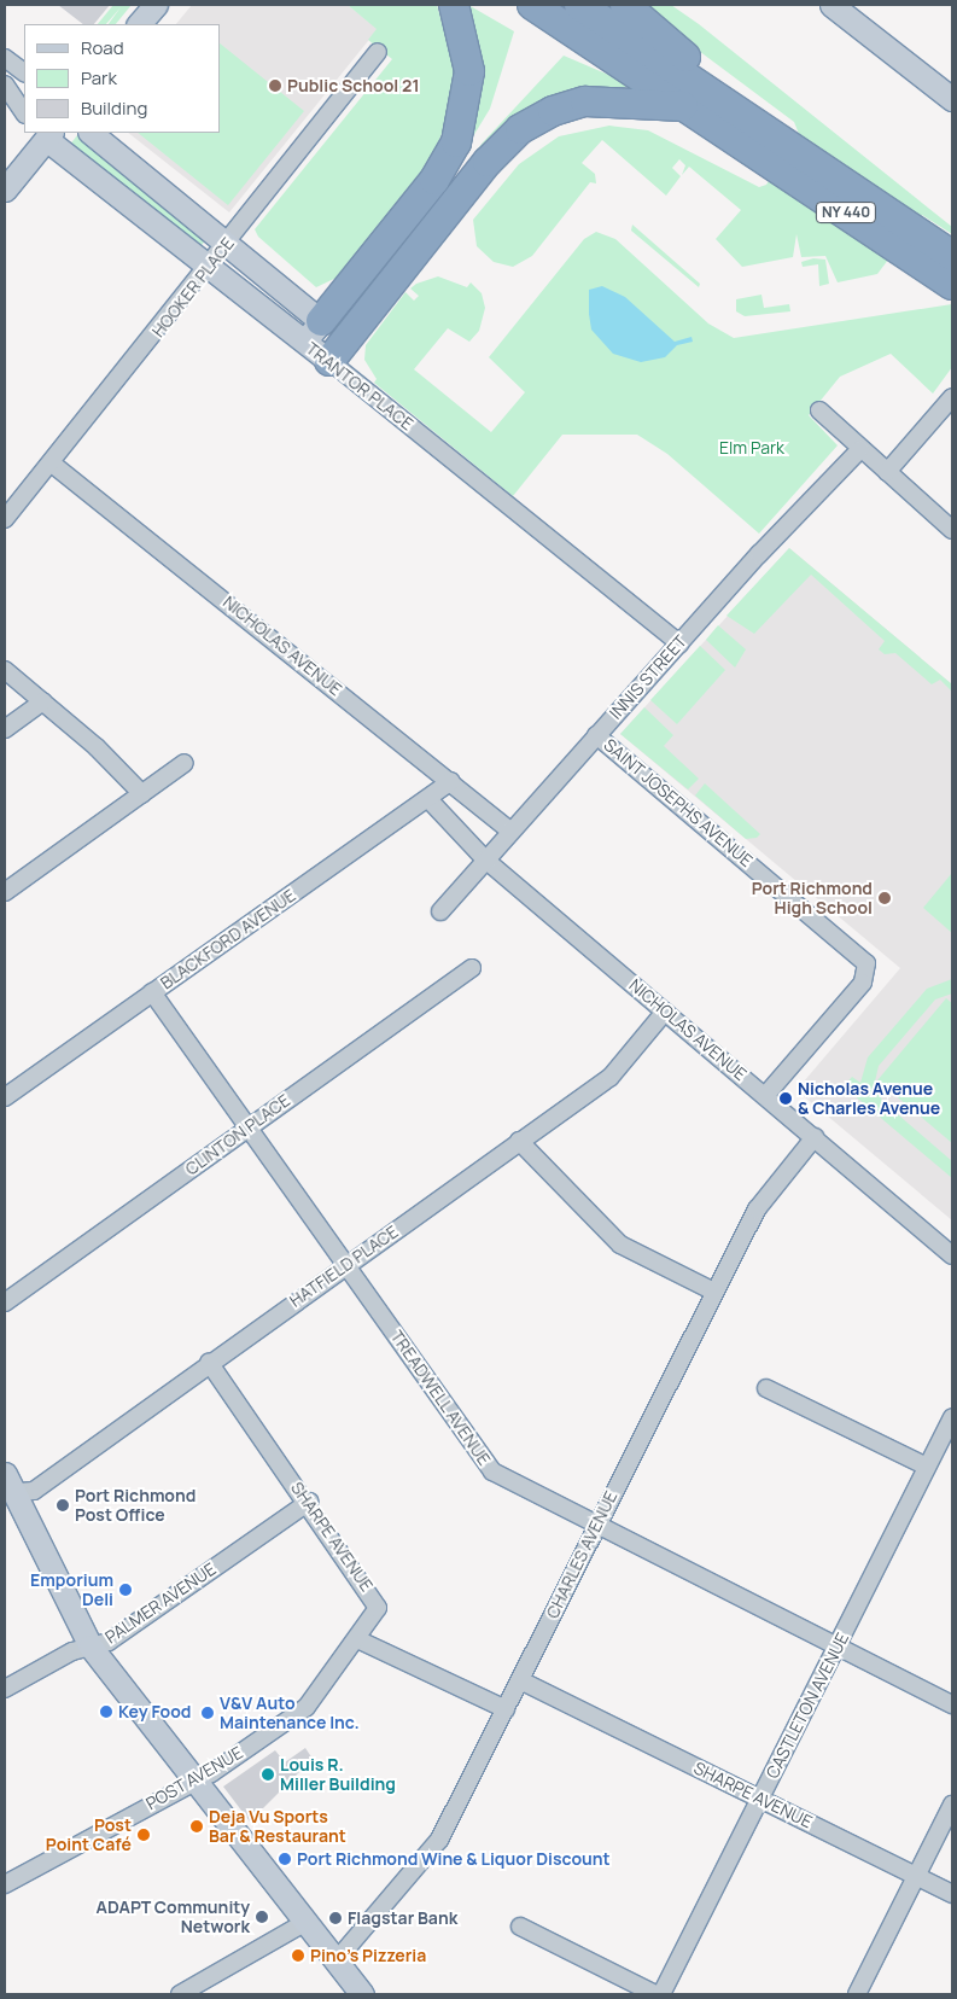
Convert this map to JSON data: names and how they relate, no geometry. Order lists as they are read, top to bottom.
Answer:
{
  "streets": {
    "highway": ["NY 440"],
    "street": [
      "HOOKER PLACE",
      "TRANTOR PLACE",
      "NICHOLAS AVENUE",
      "INNIS STREET",
      "SAINT JOSEPHS AVENUE",
      "BLACKFORD AVENUE",
      "CLINTON PLACE",
      "HATFIELD PLACE",
      "TREADWELL AVENUE",
      "SHARPE AVENUE",
      "CHARLES AVENUE",
      "PALMER AVENUE",
      "CASTLETON AVENUE",
      "POST AVENUE"
    ]
  },
  "crossings": [
    ["HOOKER PLACE", "TRANTOR PLACE"],
    ["HOOKER PLACE", "NICHOLAS AVENUE"],
    ["TRANTOR PLACE", "INNIS STREET"],
    ["NICHOLAS AVENUE", "INNIS STREET"],
    ["NICHOLAS AVENUE", "SAINT JOSEPHS AVENUE"],
    ["NICHOLAS AVENUE", "BLACKFORD AVENUE"],
    ["NICHOLAS AVENUE", "HATFIELD PLACE"],
    ["NICHOLAS AVENUE", "CHARLES AVENUE"],
    ["INNIS STREET", "SAINT JOSEPHS AVENUE"],
    ["BLACKFORD AVENUE", "TREADWELL AVENUE"],
    ["CLINTON PLACE", "TREADWELL AVENUE"],
    ["HATFIELD PLACE", "TREADWELL AVENUE"],
    ["HATFIELD PLACE", "SHARPE AVENUE"],
    ["TREADWELL AVENUE", "CHARLES AVENUE"],
    ["TREADWELL AVENUE", "CASTLETON AVENUE"],
    ["SHARPE AVENUE", "CHARLES AVENUE"],
    ["SHARPE AVENUE", "PALMER AVENUE"],
    ["SHARPE AVENUE", "CASTLETON AVENUE"],
    ["SHARPE AVENUE", "POST AVENUE"]
  ],
  "parks": ["Elm Park"],
  "places": [
    "Public School 21",
    "Port Richmond High School",
    "Nicholas Avenue & Charles Avenue",
    "Port Richmond Post Office",
    "Emporium Deli",
    "Key Food",
    "V&V Auto Maintenance Inc.",
    "Louis R. Miller Building",
    "Deja Vu Sports Bar & Restaurant",
    "Post Point Café",
    "Port Richmond Wine & Liquor Discount",
    "ADAPT Community Network",
    "Flagstar Bank",
    "Pino's Pizzeria"
  ],
  "legend": ["Road", "Park", "Building"]
}
